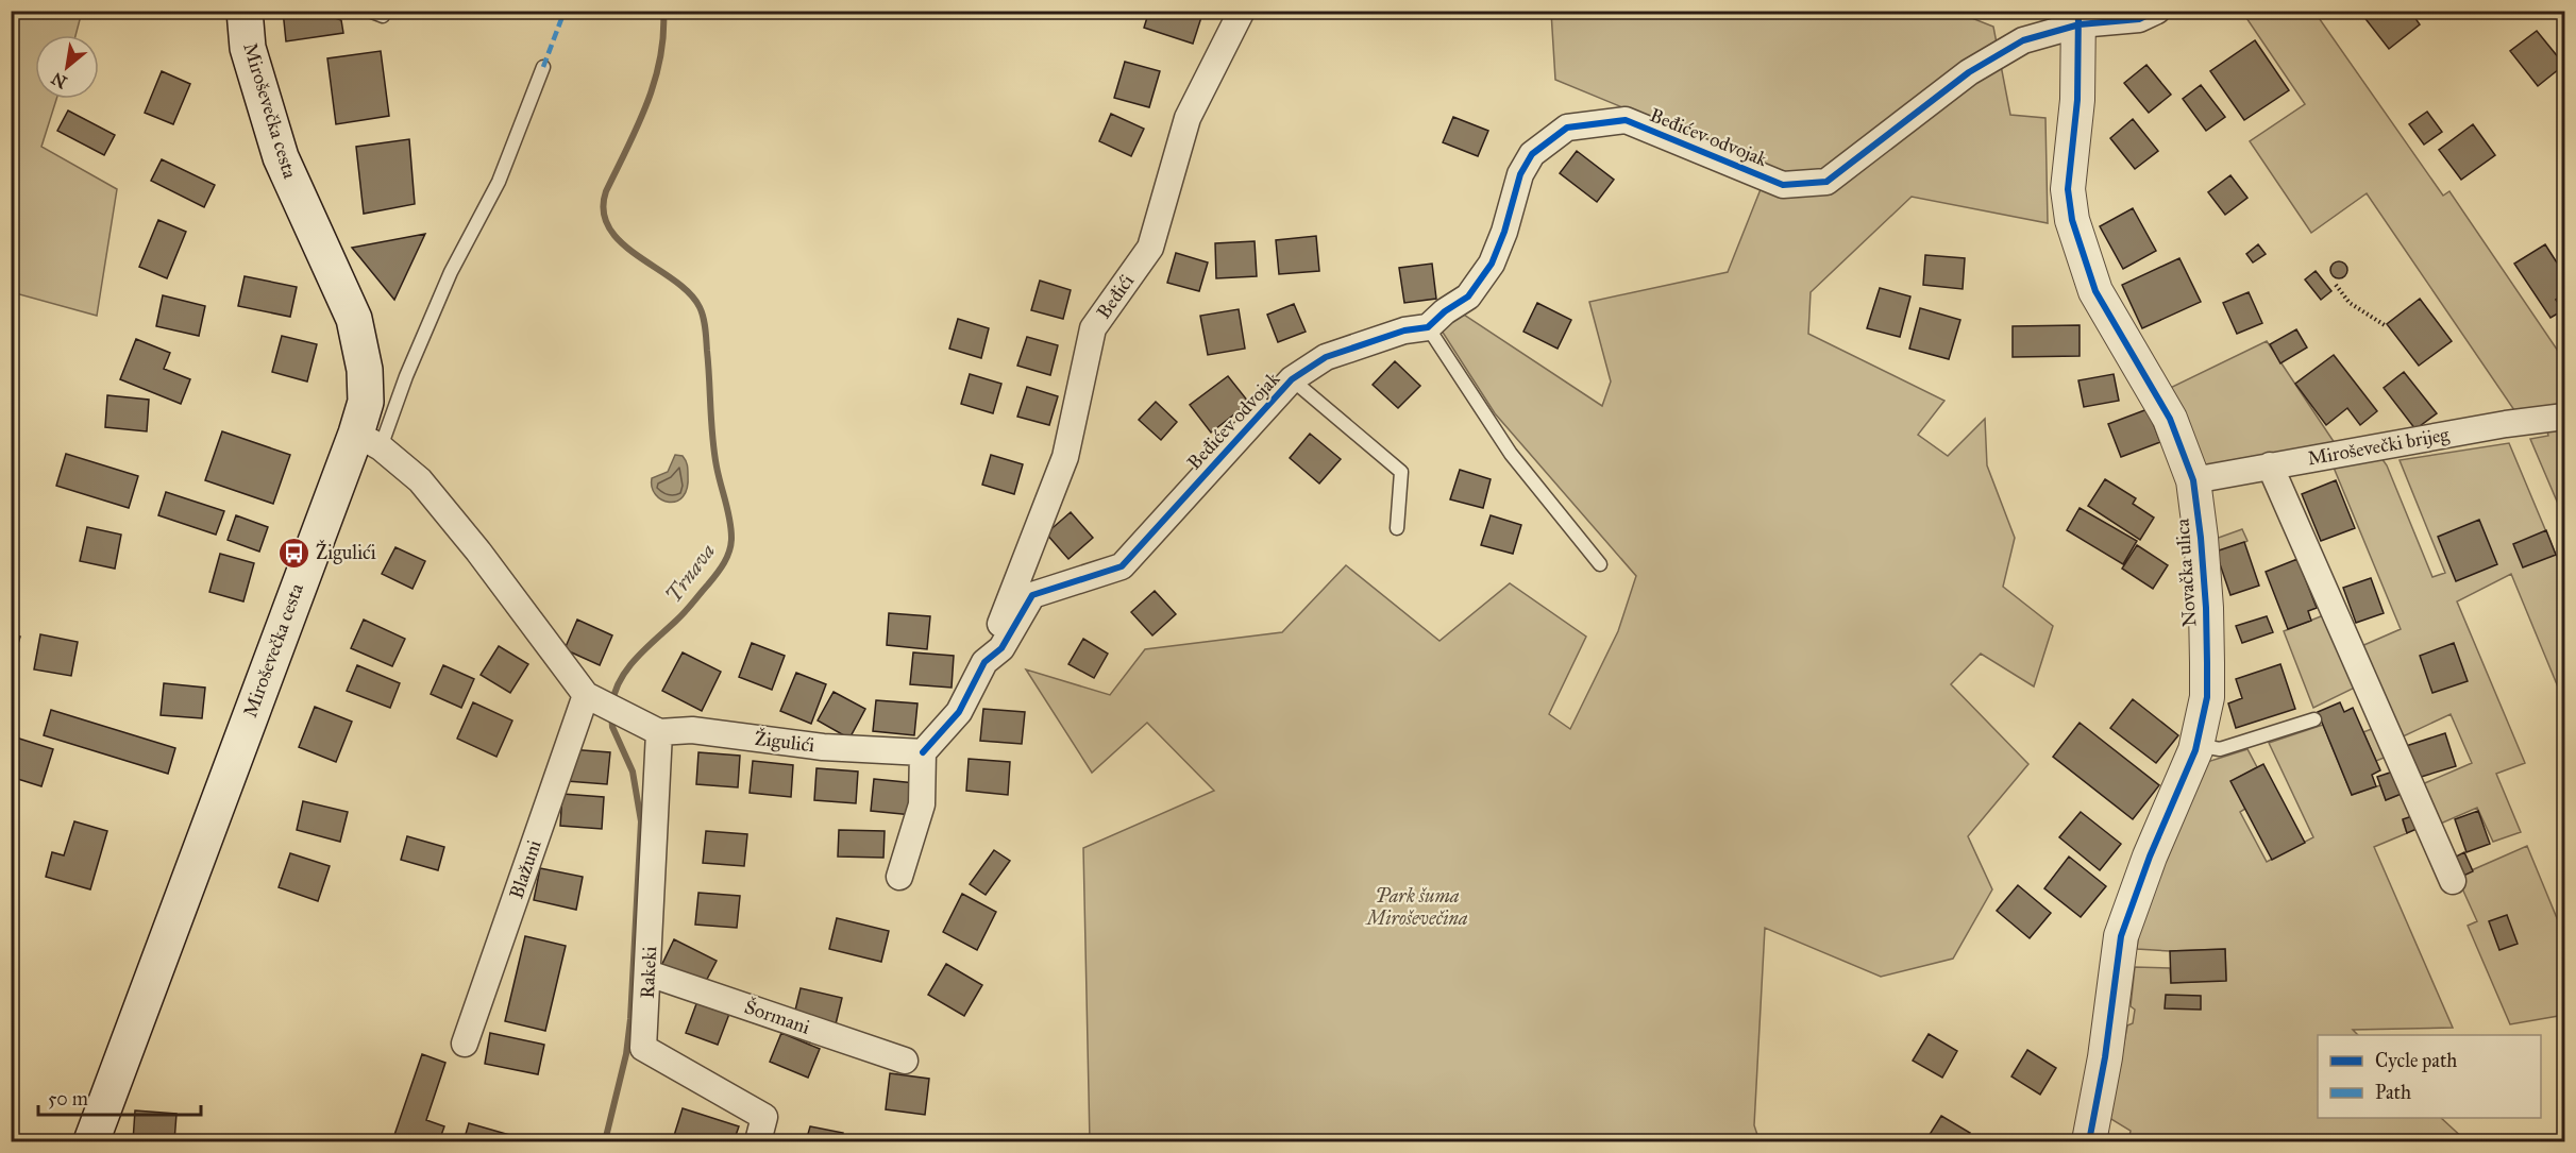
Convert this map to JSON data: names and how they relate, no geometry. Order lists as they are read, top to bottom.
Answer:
{
  "streets": {
    "main road": ["Miroševečka cesta"],
    "street": [
      "Beđićev odvojak",
      "Beđići",
      "Miroševečki brijeg",
      "Novačka ulica",
      "Žigulići",
      "Blažuni",
      "Rakeki",
      "Šormani"
    ]
  },
  "crossings": [
    ["Beđićev odvojak", "Beđići"],
    ["Beđićev odvojak", "Novačka ulica"],
    ["Beđićev odvojak", "Žigulići"],
    ["Miroševečki brijeg", "Novačka ulica"],
    ["Žigulići", "Rakeki"],
    ["Rakeki", "Šormani"]
  ],
  "water": ["Trnava"],
  "parks": ["Park šuma Miroševečina"],
  "places": {
    "bus stop": ["Žigulići"]
  },
  "legend": ["Cycle path", "Path"],
  "scale_bar": "50 m",
  "north": "bottom left"
}
